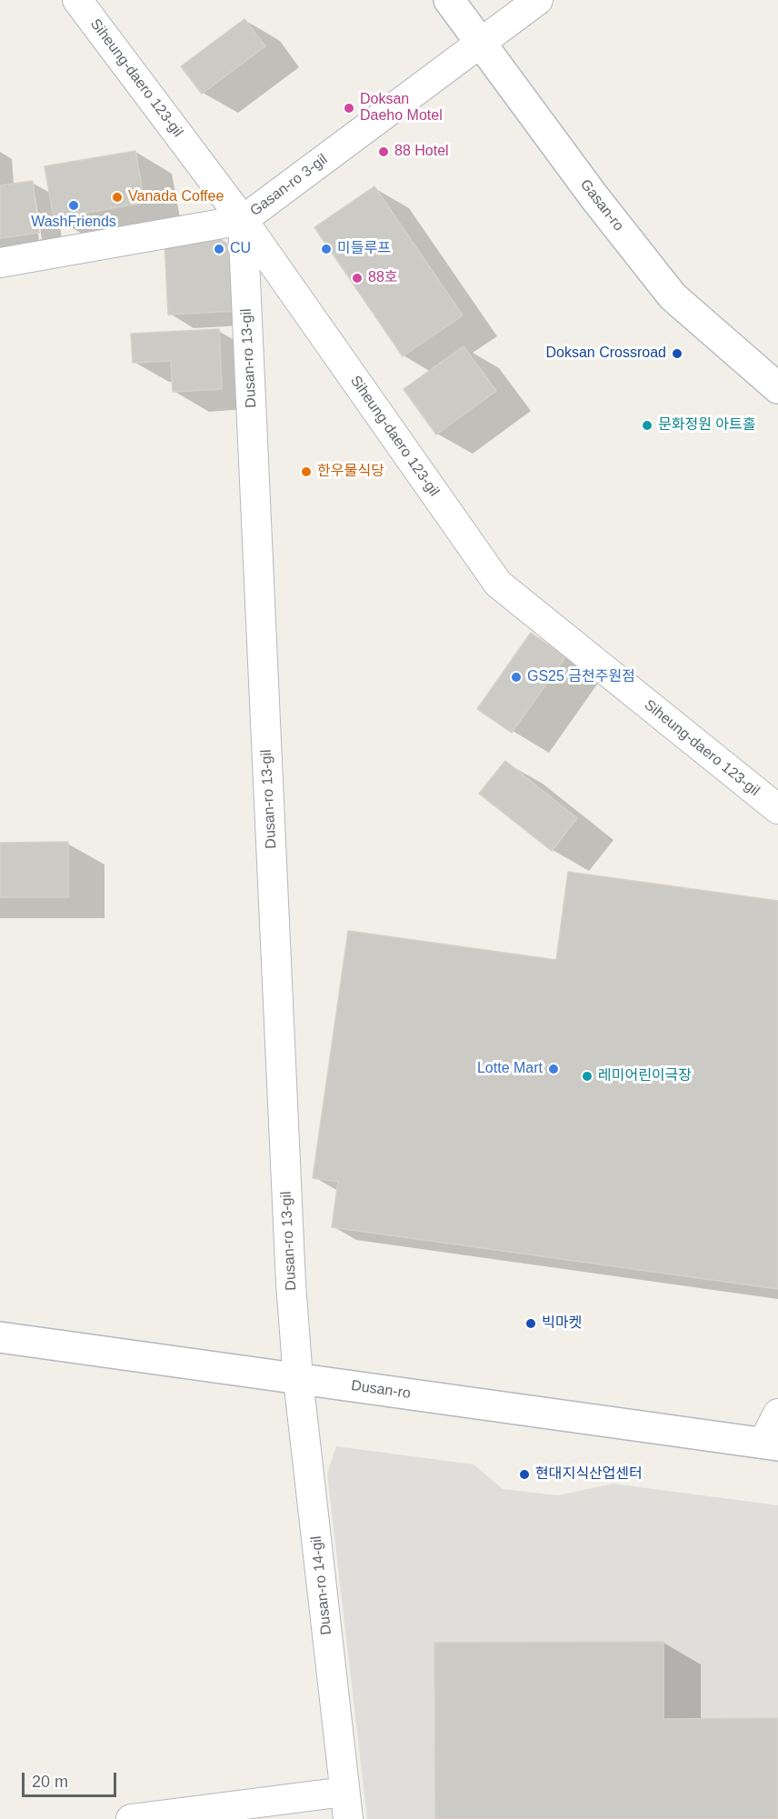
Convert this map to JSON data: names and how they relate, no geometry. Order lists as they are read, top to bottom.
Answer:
{
  "streets": {
    "street": [
      "Siheung-daero 123-gil",
      "Gasan-ro 3-gil",
      "Gasan-ro",
      "Dusan-ro 13-gil",
      "Dusan-ro",
      "Dusan-ro 14-gil"
    ]
  },
  "crossings": [
    ["Siheung-daero 123-gil", "Gasan-ro 3-gil"],
    ["Siheung-daero 123-gil", "Dusan-ro 13-gil"],
    ["Gasan-ro 3-gil", "Gasan-ro"],
    ["Gasan-ro 3-gil", "Dusan-ro 13-gil"],
    ["Dusan-ro 13-gil", "Dusan-ro"],
    ["Dusan-ro 13-gil", "Dusan-ro 14-gil"],
    ["Dusan-ro", "Dusan-ro 14-gil"]
  ],
  "places": [
    "Doksan Daeho Motel",
    "88 Hotel",
    "Vanada Coffee",
    "WashFriends",
    "CU",
    "미들루프",
    "88호",
    "Doksan Crossroad",
    "문화정원 아트홀",
    "한우물식당",
    "GS25 금천주원점",
    "Lotte Mart",
    "레미어린이극장",
    "빅마켓",
    "현대지식산업센터"
  ],
  "scale_bar": "20 m"
}
